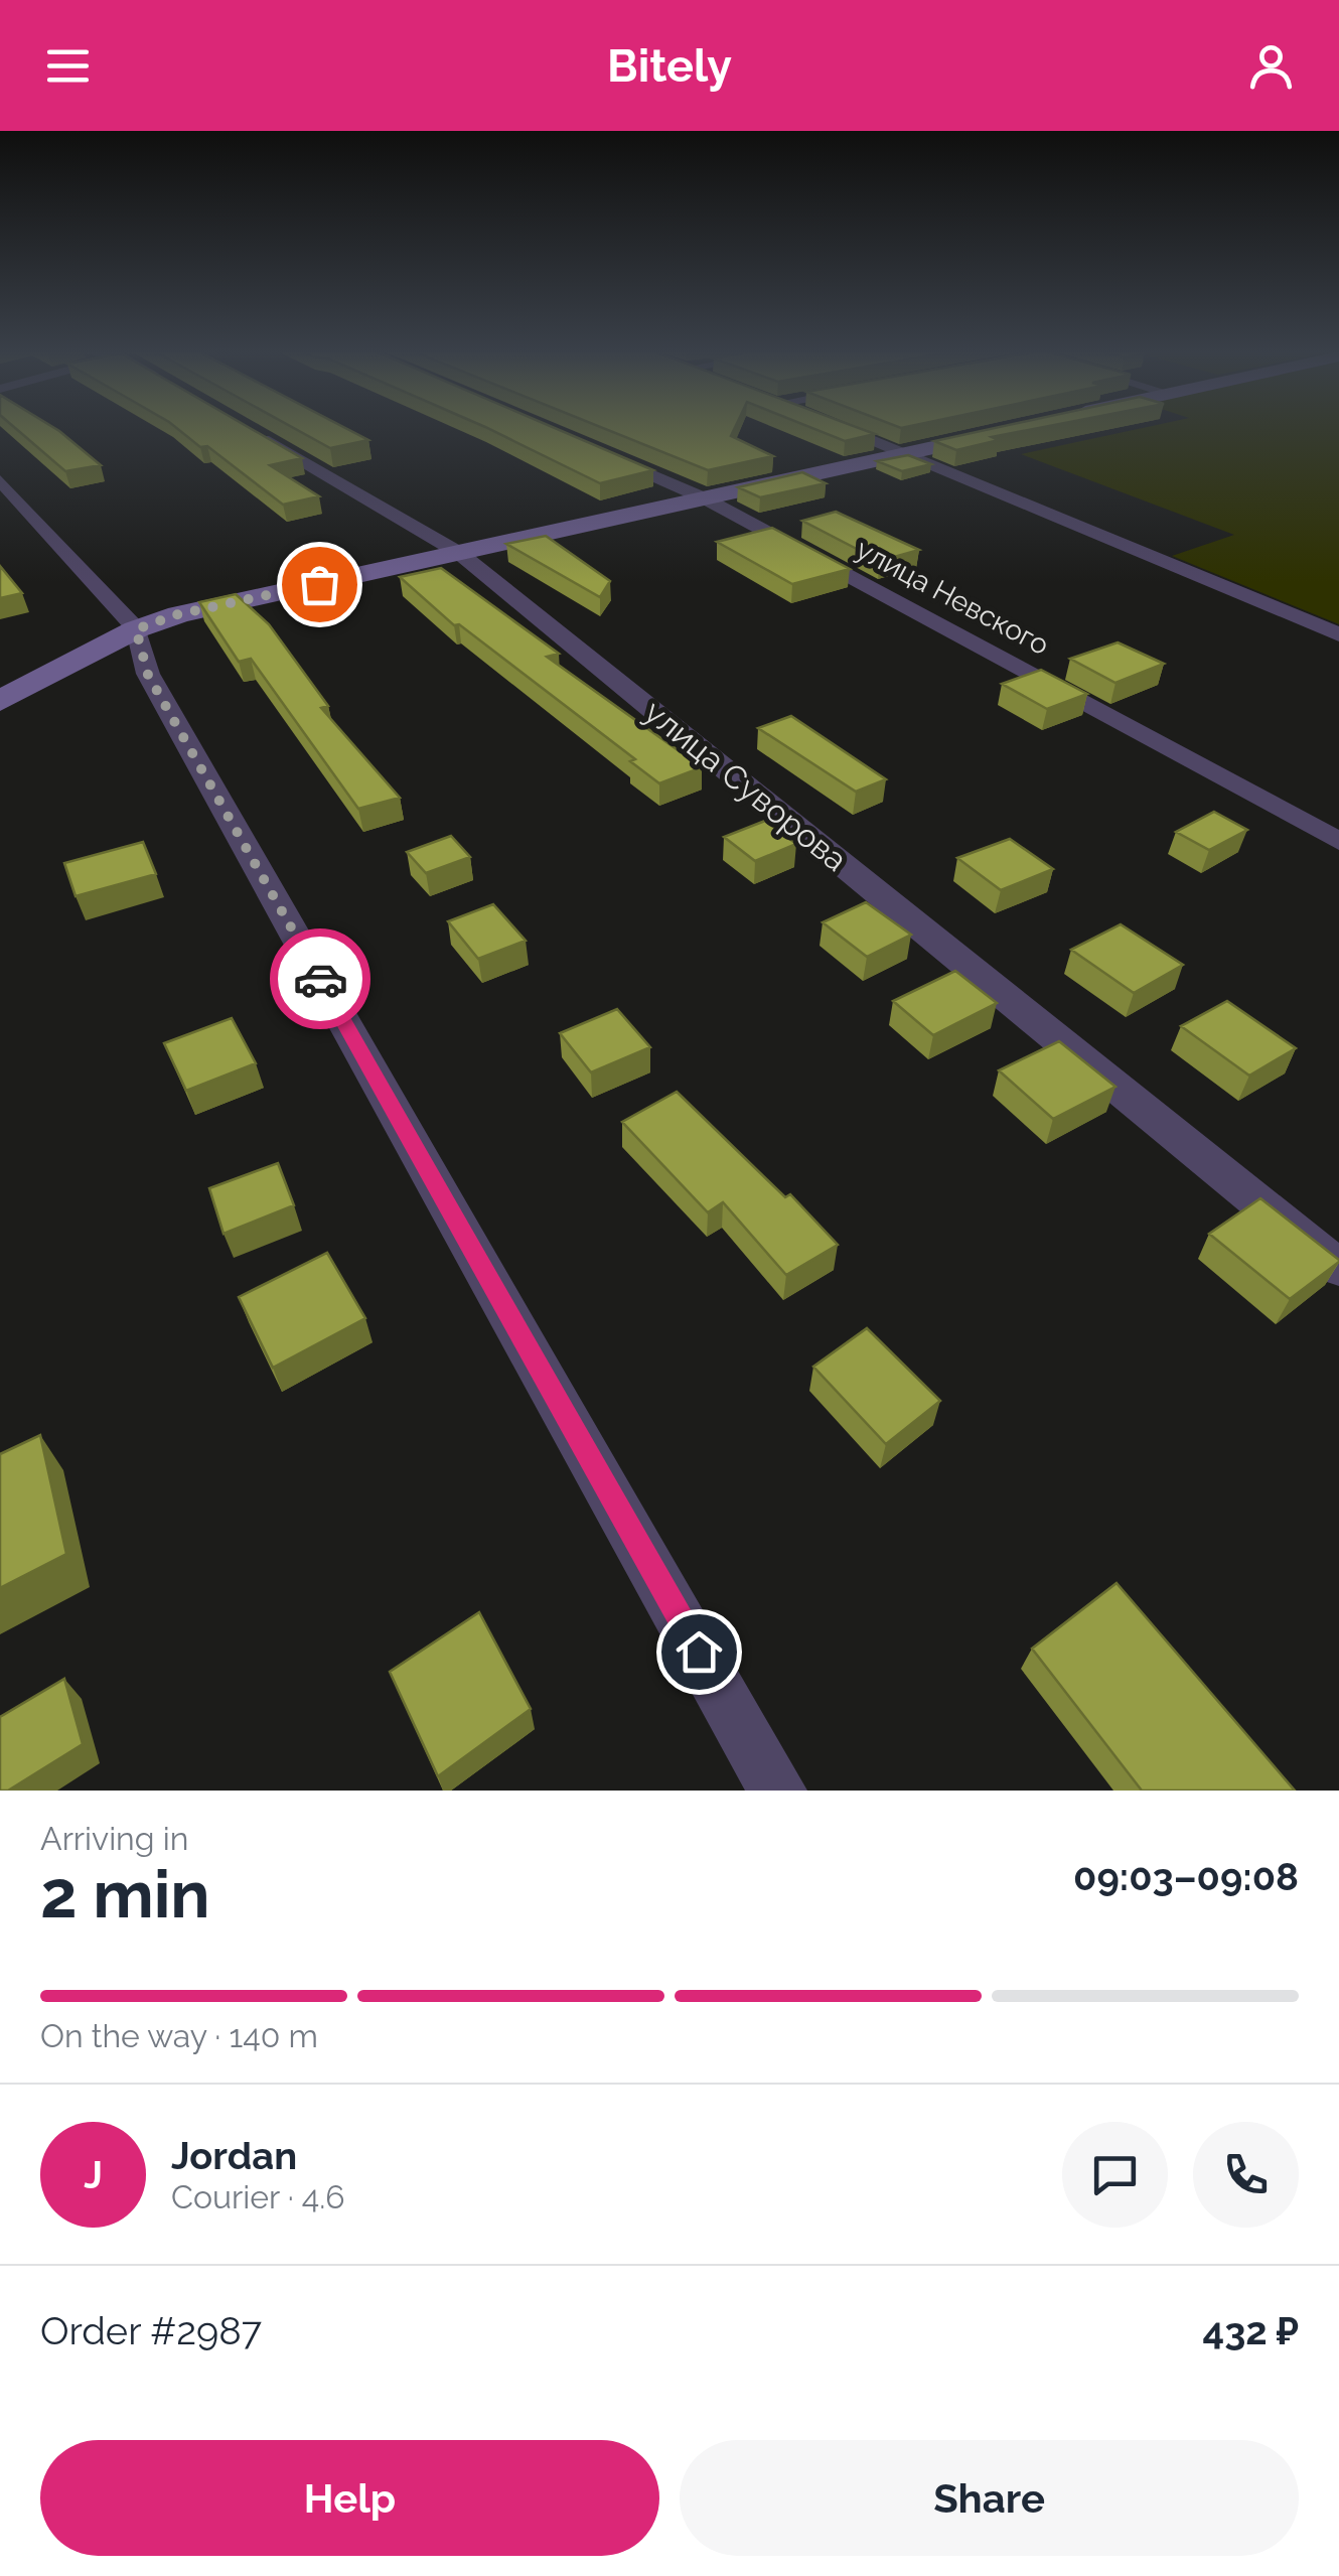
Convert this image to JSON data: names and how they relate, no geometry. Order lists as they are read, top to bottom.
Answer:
{
  "streets": {
    "street": ["улица Невского", "улица Суворова"]
  },
  "page": {
    "header": "Bitely",
    "heading": ["2 min", "Arriving in", "09:03–09:08"],
    "panel": [
      "Jordan",
      "Courier · 4.6",
      "Order #2987",
      "432 ₽"
    ],
    "bar": "On the way · 140 m",
    "round": "J",
    "buttons": ["Help", "Share"]
  }
}
